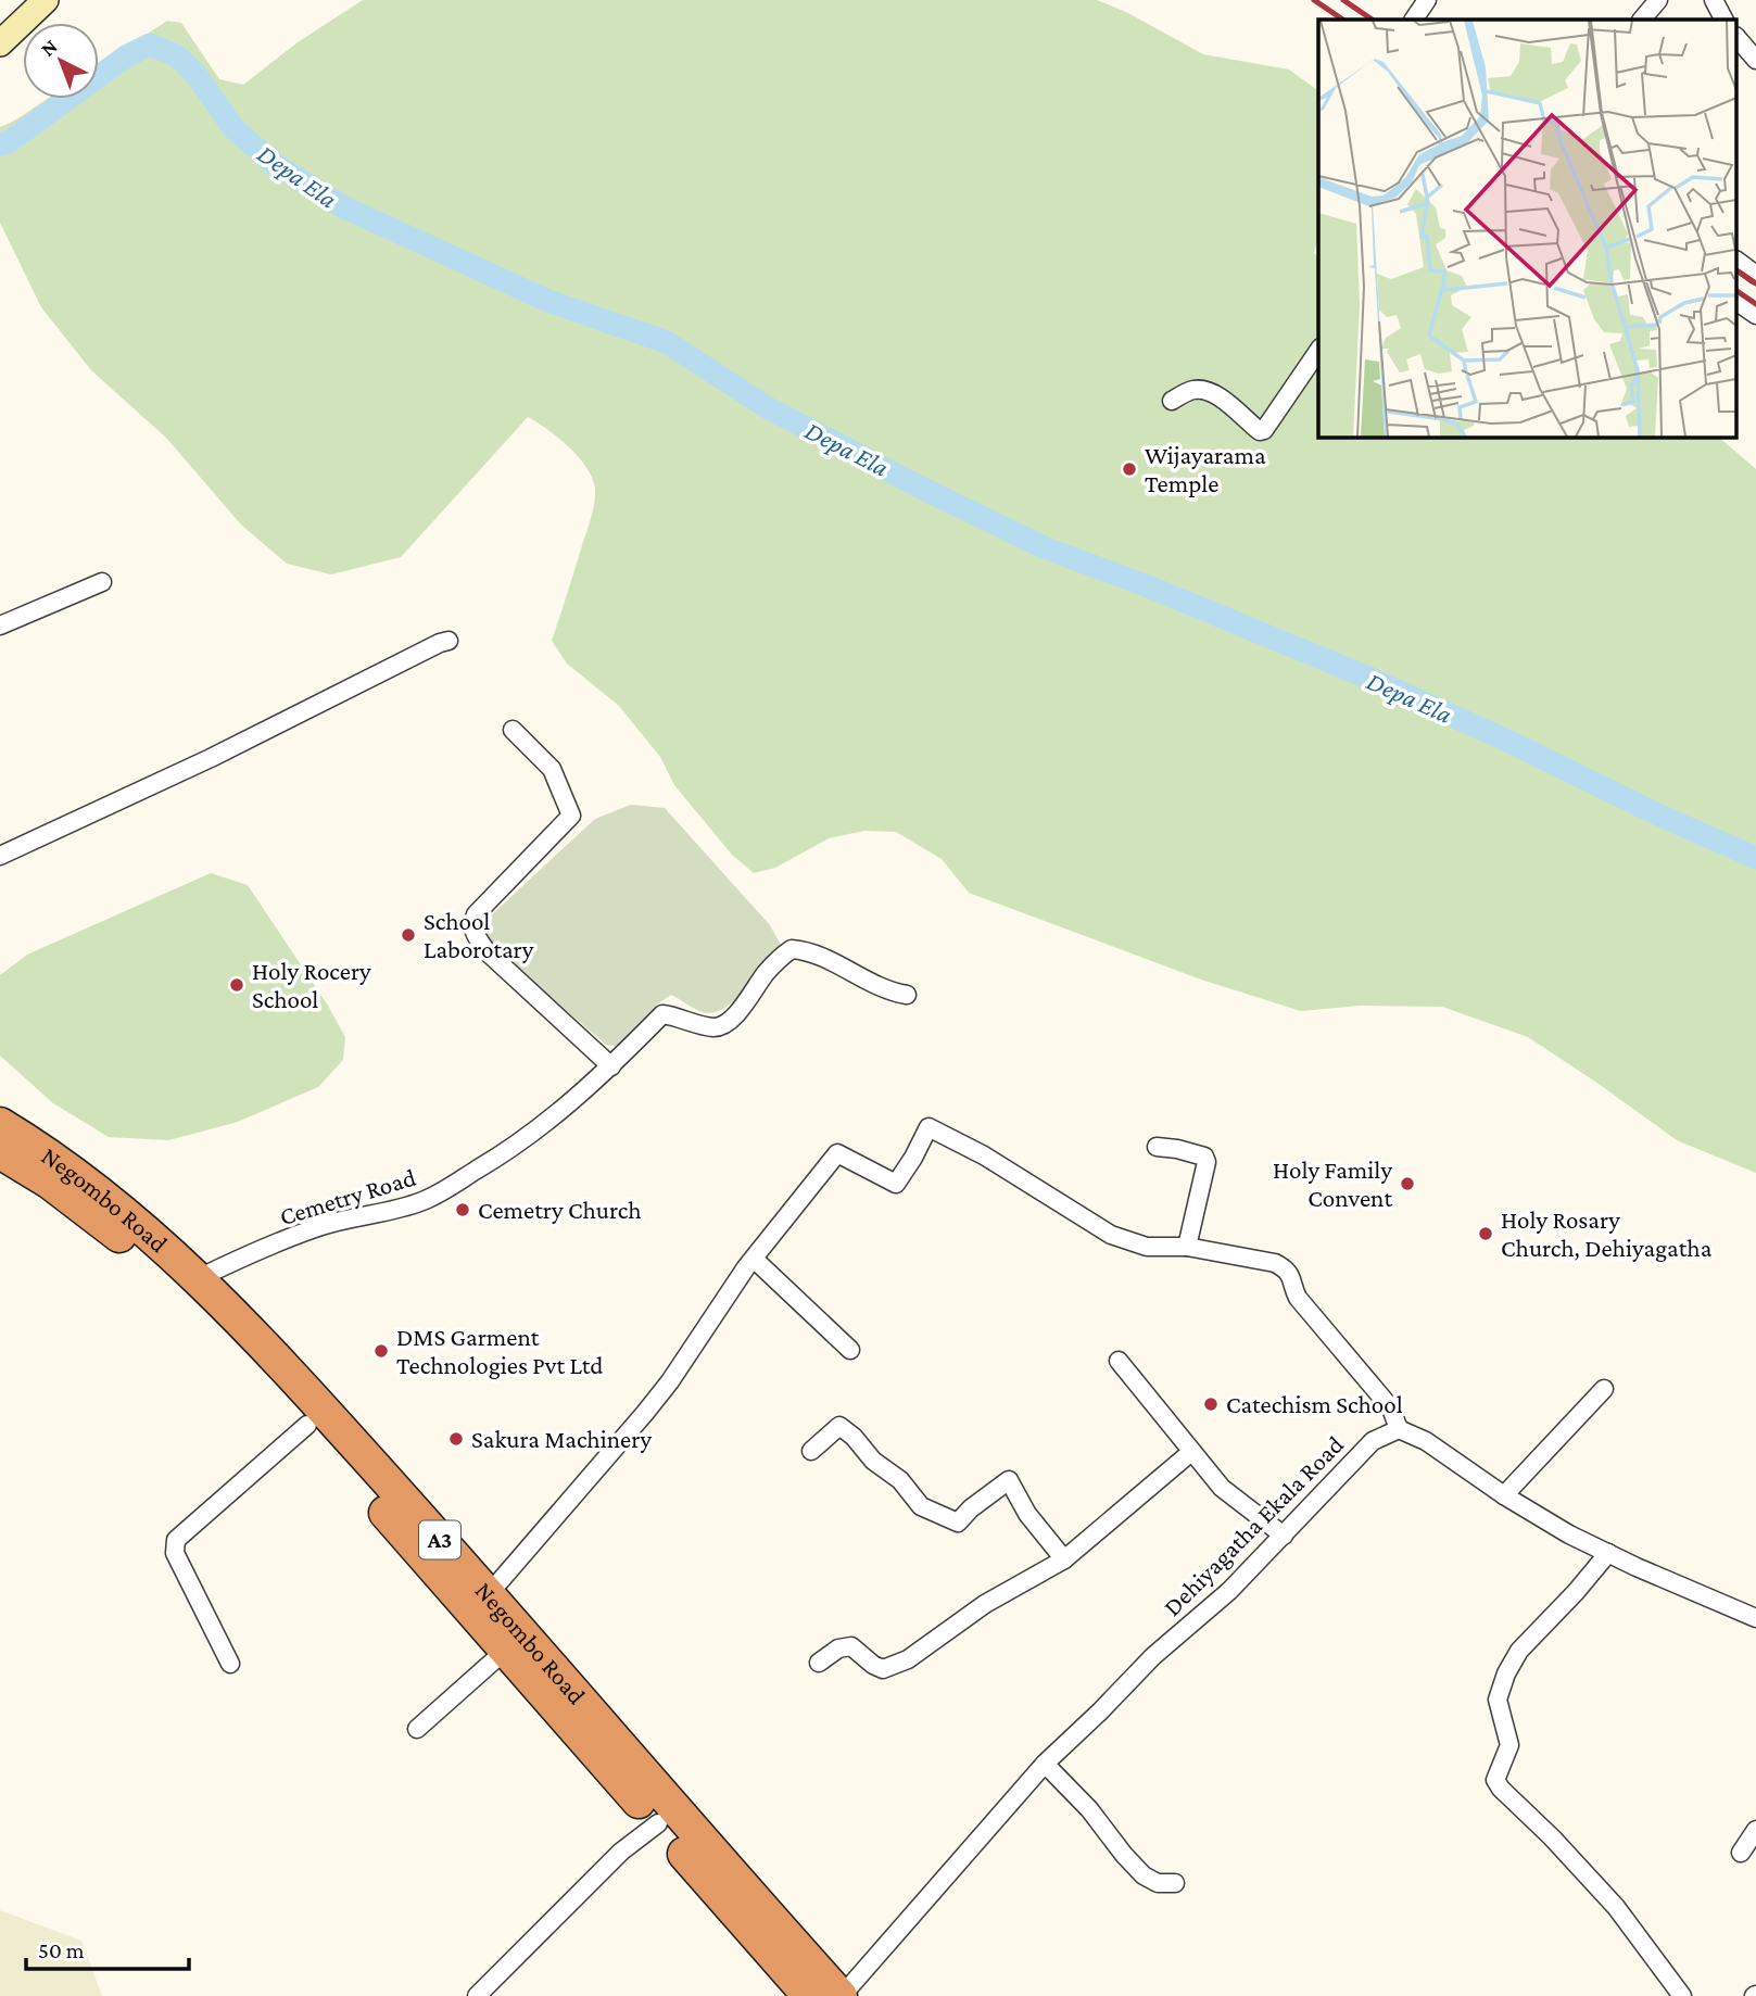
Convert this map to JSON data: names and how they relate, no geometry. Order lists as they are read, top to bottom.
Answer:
{
  "streets": {
    "highway": ["Negombo Road", "A3"],
    "street": ["Cemetry Road", "Dehiyagatha Ekala Road"]
  },
  "crossings": [
    ["Cemetry Road", "Negombo Road"],
    ["Negombo Road", "Dehiyagatha Ekala Road"]
  ],
  "water": ["Depa Ela"],
  "places": [
    "Wijayarama Temple",
    "School Laborotary",
    "Holy Rocery School",
    "Holy Family Convent",
    "Cemetry Church",
    "Holy Rosary Church, Dehiyagatha",
    "DMS Garment Technologies Pvt Ltd",
    "Catechism School",
    "Sakura Machinery"
  ],
  "scale_bar": "50 m",
  "north": "top left"
}
